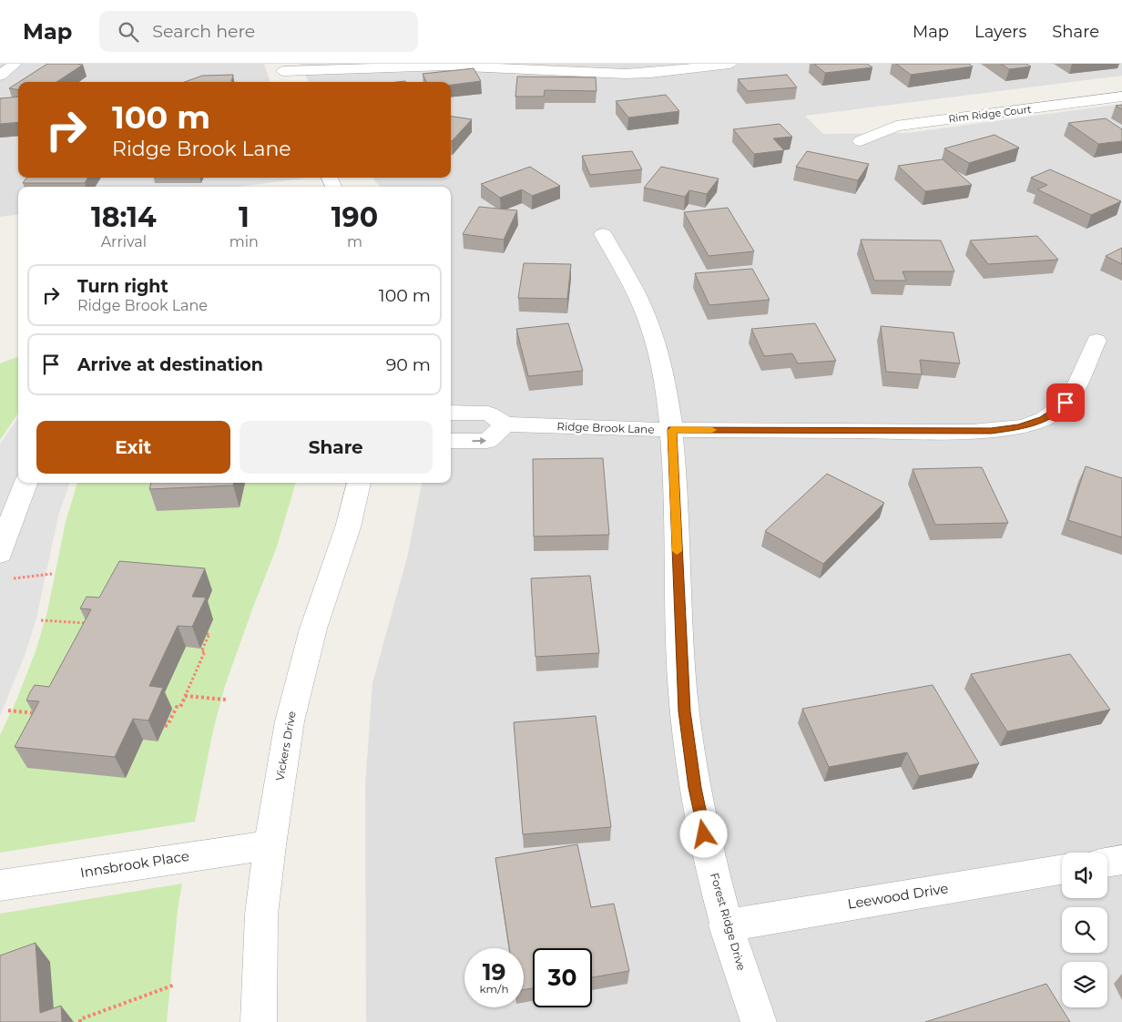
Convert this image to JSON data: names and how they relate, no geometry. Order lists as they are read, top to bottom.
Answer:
{
  "streets": {
    "street": [
      "Rim Ridge Court",
      "Ridge Brook Lane",
      "Vickers Drive",
      "Innsbrook Place",
      "Leewood Drive",
      "Forest Ridge Drive"
    ]
  },
  "crossings": [
    ["Ridge Brook Lane", "Forest Ridge Drive"],
    ["Vickers Drive", "Innsbrook Place"],
    ["Leewood Drive", "Forest Ridge Drive"]
  ],
  "page": {
    "header": "Map",
    "search": "Search here",
    "nav": ["Map", "Layers", "Share"],
    "turn": ["100 m", "Ridge Brook Lane"],
    "eta": [
      "18:14",
      "Arrival",
      "1",
      "min",
      "190",
      "m"
    ],
    "list": [
      {
        "name": "Turn right",
        "note": "Ridge Brook Lane",
        "value": "100 m"
      },
      {
        "name": "Arrive at destination",
        "value": "90 m"
      }
    ],
    "buttons": ["Exit", "Share"],
    "speed": "19 km/h",
    "limit": "30"
  }
}
